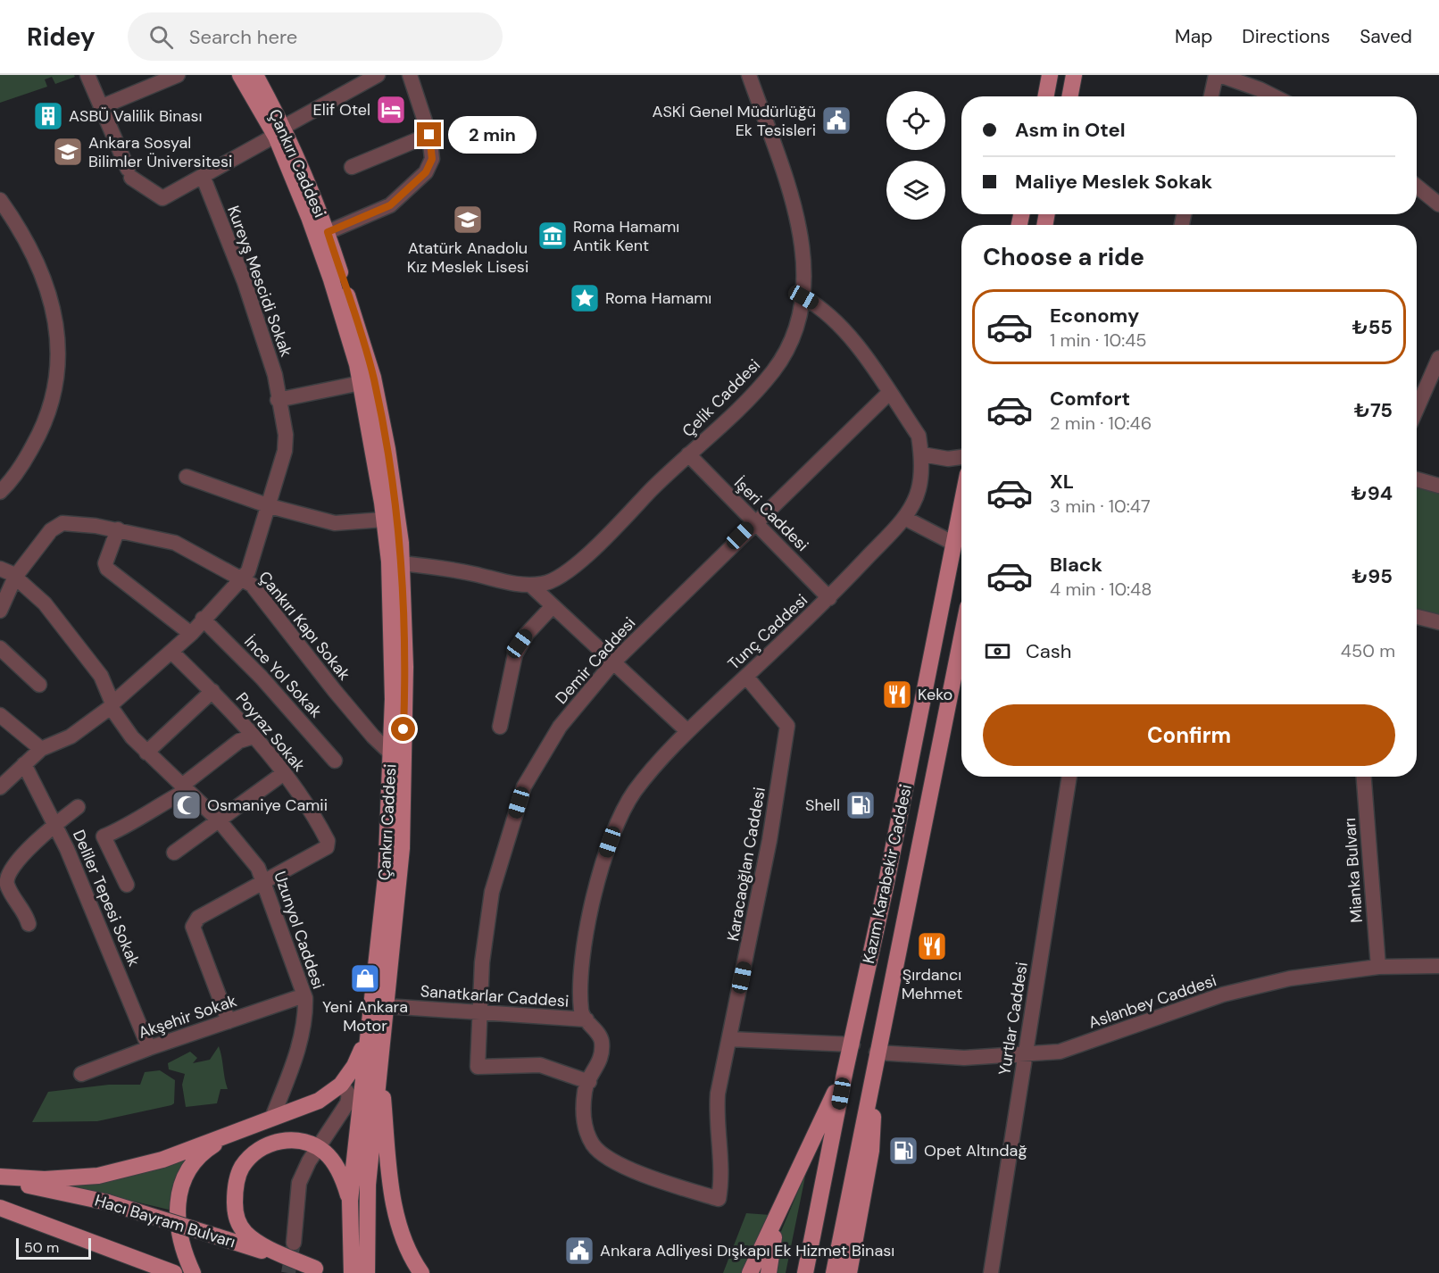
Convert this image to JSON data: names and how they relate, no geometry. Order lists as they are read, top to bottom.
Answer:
{
  "streets": {
    "main road": ["Çankırı Caddesi", "Kazım Karabekir Caddesi", "Hacı Bayram Bulvarı"],
    "street": [
      "Kureyş Mescidi Sokak",
      "Çelik Caddesi",
      "İşeri Caddesi",
      "Çankırı Kapı Sokak",
      "Tunç Caddesi",
      "Demir Caddesi",
      "İnce Yol Sokak",
      "Poyraz Sokak",
      "Karacaoğlan Caddesi",
      "Mianka Bulvarı",
      "Deliler Tepesi Sokak",
      "Uzunyol Caddesi",
      "Sanatkarlar Caddesi",
      "Aslanbey Caddesi",
      "Akşehir Sokak",
      "Yurtlar Caddesi"
    ]
  },
  "crossings": [
    ["Çankırı Caddesi", "Çelik Caddesi"],
    ["Çankırı Caddesi", "Çankırı Kapı Sokak"],
    ["Çankırı Caddesi", "Sanatkarlar Caddesi"],
    ["Kureyş Mescidi Sokak", "Çankırı Kapı Sokak"],
    ["Çelik Caddesi", "İşeri Caddesi"],
    ["Çelik Caddesi", "Tunç Caddesi"],
    ["İşeri Caddesi", "Tunç Caddesi"],
    ["İşeri Caddesi", "Demir Caddesi"],
    ["Tunç Caddesi", "Demir Caddesi"],
    ["Tunç Caddesi", "Karacaoğlan Caddesi"],
    ["Tunç Caddesi", "Sanatkarlar Caddesi"],
    ["Demir Caddesi", "Sanatkarlar Caddesi"],
    ["Poyraz Sokak", "Uzunyol Caddesi"],
    ["Karacaoğlan Caddesi", "Sanatkarlar Caddesi"],
    ["Mianka Bulvarı", "Aslanbey Caddesi"],
    ["Kazım Karabekir Caddesi", "Aslanbey Caddesi"],
    ["Deliler Tepesi Sokak", "Akşehir Sokak"],
    ["Uzunyol Caddesi", "Akşehir Sokak"],
    ["Aslanbey Caddesi", "Yurtlar Caddesi"]
  ],
  "places": {
    "hotel": ["Elif Otel"],
    "building": ["ASBÜ Valilik Binası"],
    "public building": ["ASKİ Genel Müdürlüğü Ek Tesisleri", "Ankara Adliyesi Dışkapı Ek Hizmet Binası"],
    "school or university": ["Ankara Sosyal Bilimler Üniversitesi", "Atatürk Anadolu Kız Meslek Lisesi"],
    "museum": ["Roma Hamamı Antik Kent"],
    "place": ["Roma Hamamı"],
    "restaurant": ["Keko", "Şırdancı Mehmet"],
    "mosque": ["Osmaniye Camii"],
    "fuel station": ["Shell", "Opet Altındağ"],
    "shop": ["Yeni Ankara Motor"]
  },
  "scale_bar": "50 m",
  "page": {
    "header": "Ridey",
    "search": "Search here",
    "nav": ["Map", "Directions", "Saved"],
    "banner": ["Asm in Otel", "Maliye Meslek Sokak"],
    "bubble": "2 min",
    "heading": "Choose a ride",
    "list": [
      {
        "name": "Economy",
        "note": "1 min · 10:45",
        "value": "₺55"
      },
      {
        "name": "Comfort",
        "note": "2 min · 10:46",
        "value": "₺75"
      },
      {
        "name": "XL",
        "note": "3 min · 10:47",
        "value": "₺94"
      },
      {
        "name": "Black",
        "note": "4 min · 10:48",
        "value": "₺95"
      }
    ],
    "pay": ["Cash", "450 m"],
    "buttons": "Confirm",
    "scale": "50 m"
  }
}
